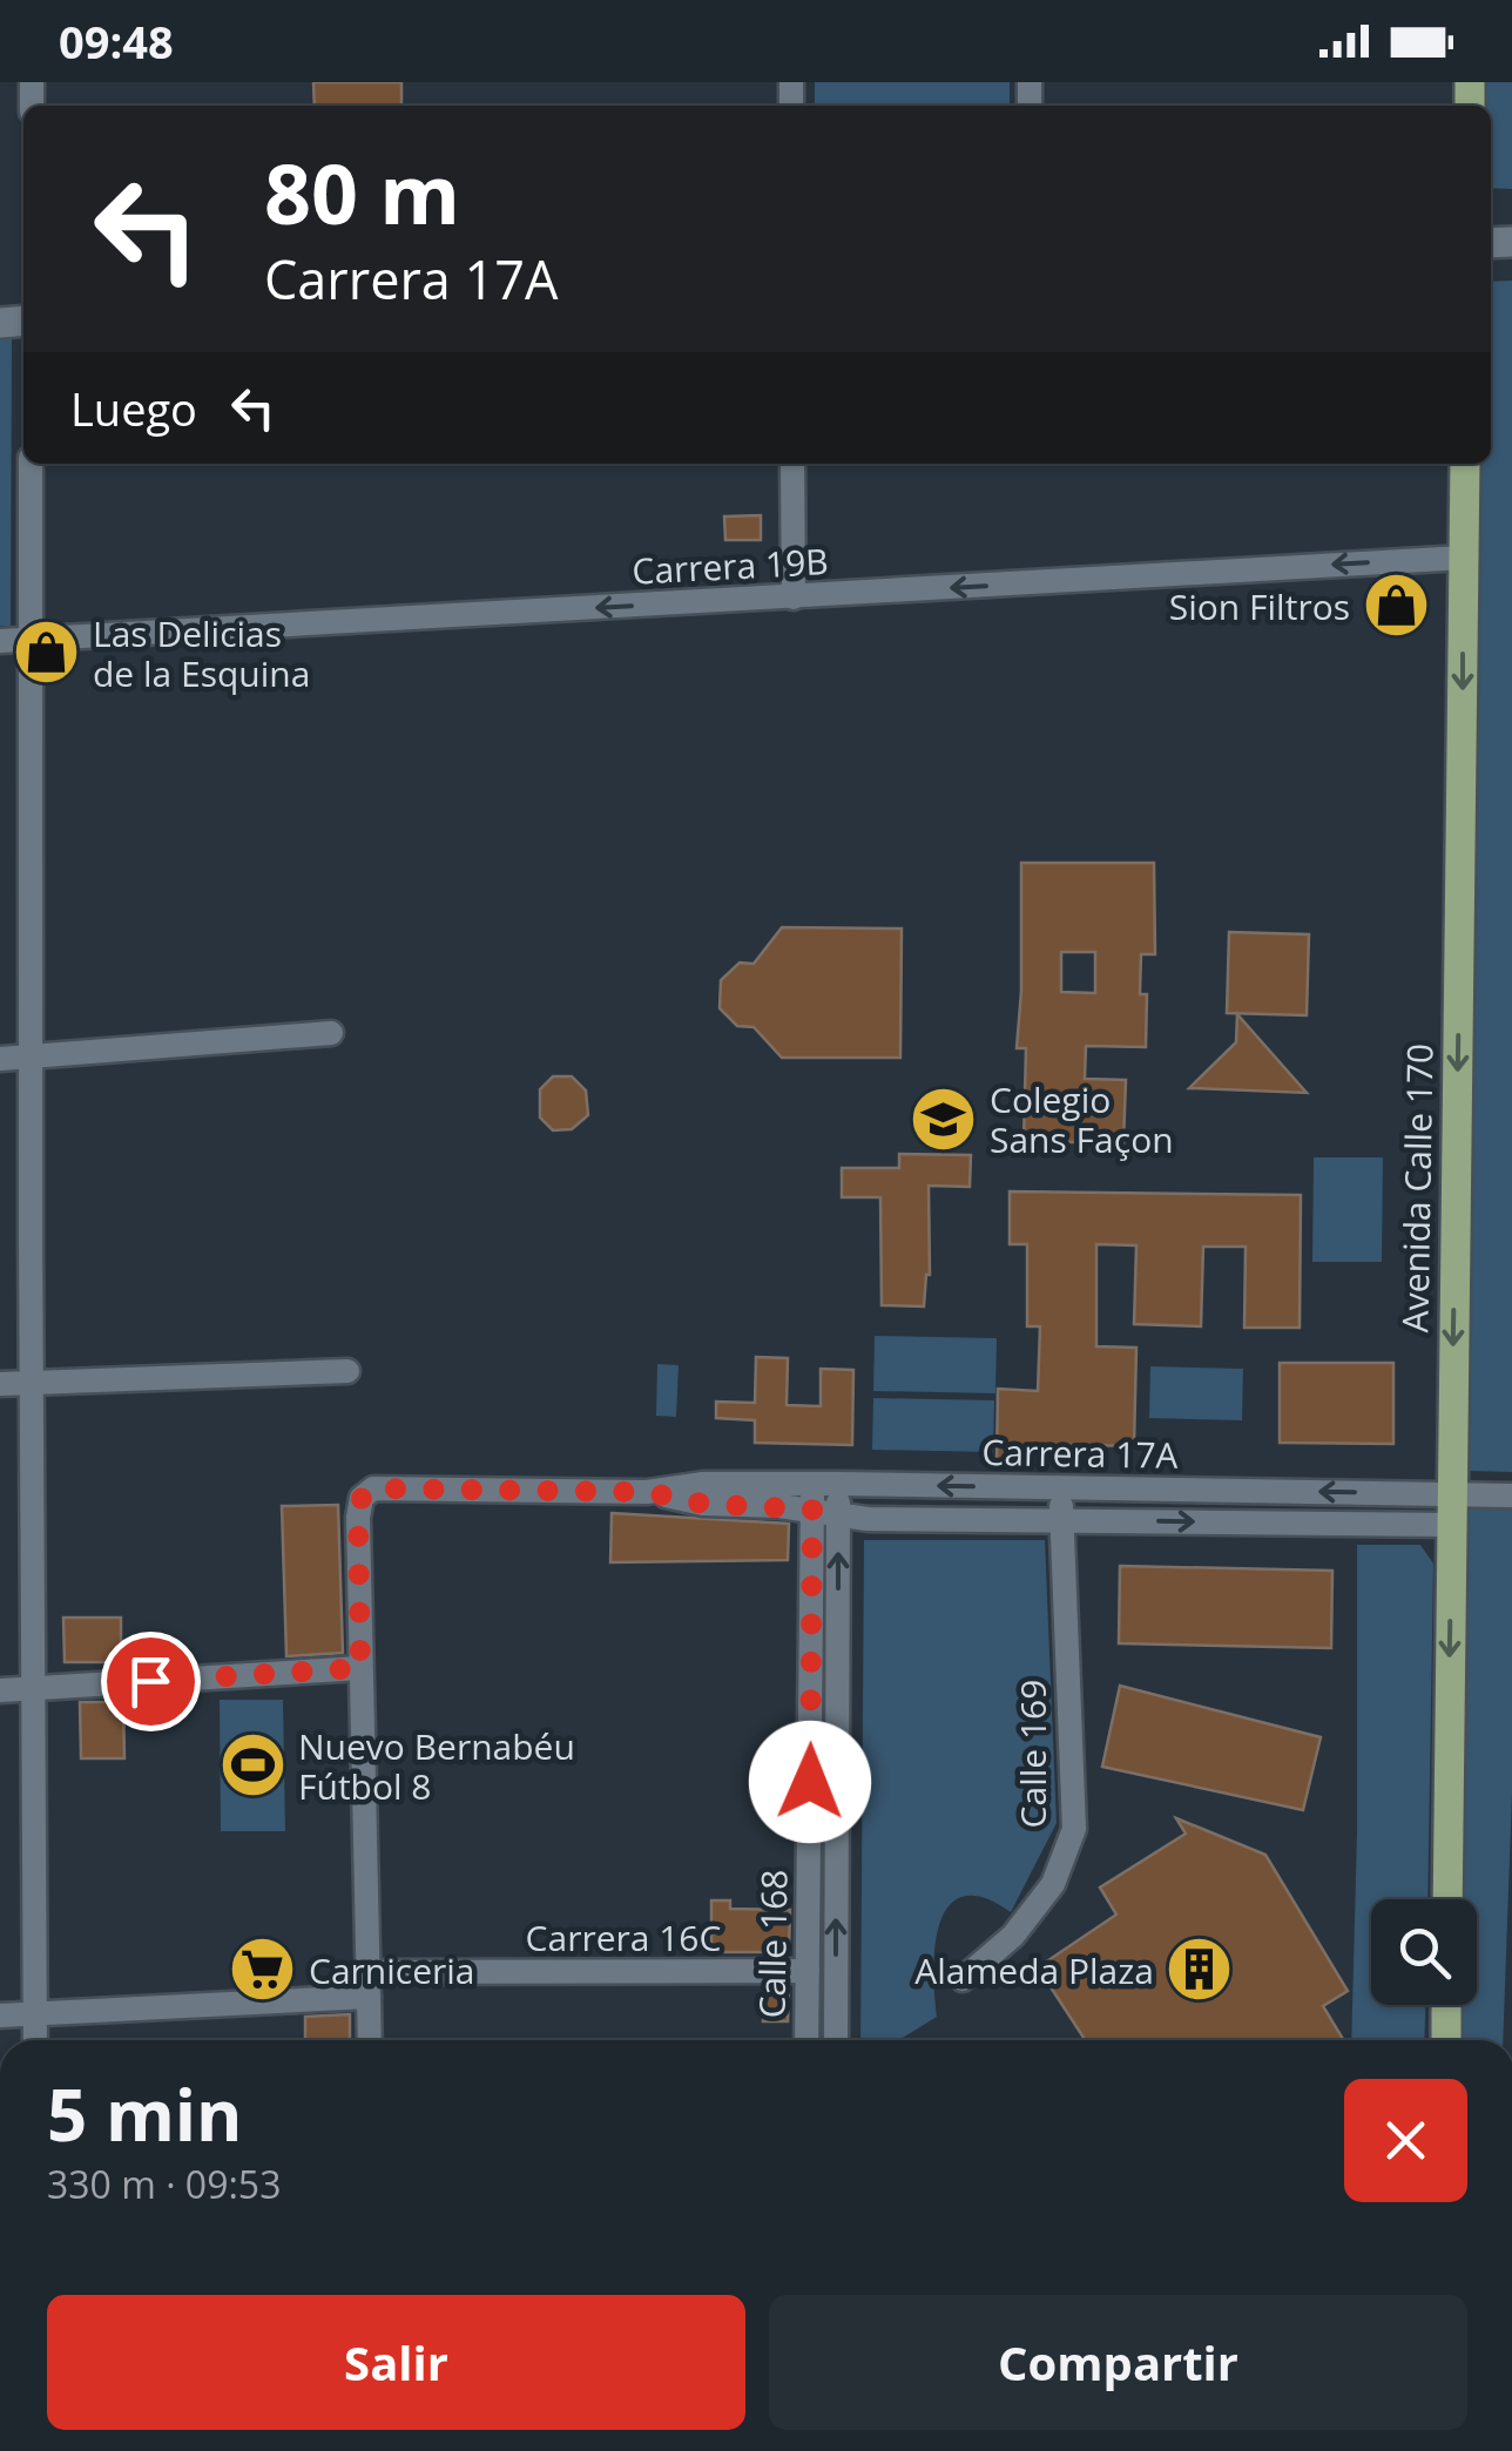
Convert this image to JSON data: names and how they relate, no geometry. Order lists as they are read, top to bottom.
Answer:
{
  "streets": {
    "main road": ["Avenida Calle 170"],
    "street": [
      "Carrera 19B",
      "Carrera 17A",
      "Calle 169",
      "Carrera 16C",
      "Calle 168"
    ]
  },
  "crossings": [
    ["Carrera 19B", "Avenida Calle 170"],
    ["Avenida Calle 170", "Carrera 17A"],
    ["Carrera 17A", "Calle 169"],
    ["Carrera 17A", "Calle 168"],
    ["Carrera 16C", "Calle 168"]
  ],
  "one_way": ["Carrera 19B", "Avenida Calle 170"],
  "places": {
    "shop": ["Sion Filtros", "Las Delicias de la Esquina"],
    "school or university": ["Colegio Sans Façon"],
    "sports": ["Nuevo Bernabéu Fútbol 8"],
    "supermarket": ["Carniceria"],
    "building": ["Alameda Plaza"]
  },
  "page": {
    "status": "09:48",
    "turn": ["80 m", "Carrera 17A"],
    "then": "Luego",
    "heading": ["5 min", "330 m · 09:53"],
    "buttons": ["Salir", "Compartir"]
  }
}
